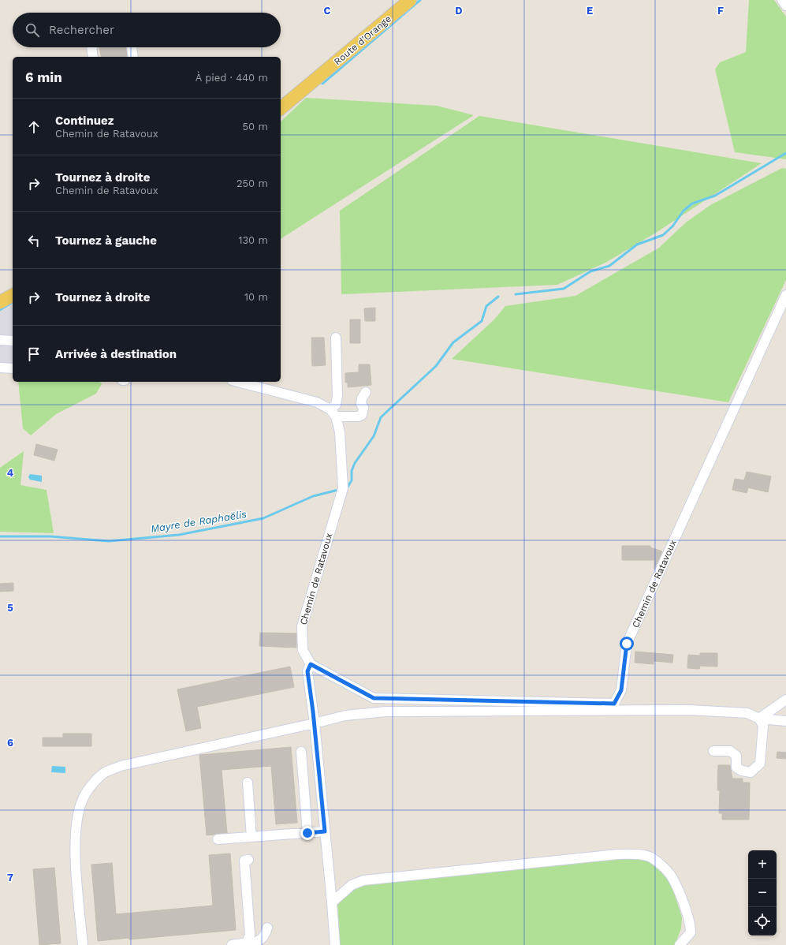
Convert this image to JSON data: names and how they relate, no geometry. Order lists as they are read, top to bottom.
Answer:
{
  "streets": {
    "main road": ["Route d'Orange"],
    "street": ["Chemin de Ratavoux"]
  },
  "water": ["Mayre de Raphaëlis"],
  "page": {
    "search": "Rechercher",
    "heading": ["6 min", "À pied · 440 m"],
    "list": [
      ["Continuez", "Chemin de Ratavoux", "50 m"],
      ["Tournez à droite", "Chemin de Ratavoux", "250 m"],
      ["Tournez à gauche", "130 m"],
      ["Tournez à droite", "10 m"],
      "Arrivée à destination"
    ],
    "map_buttons": ["+", "−"]
  },
  "grid": {
    "columns": [
      "C",
      "D",
      "E",
      "F"
    ],
    "rows": [
      "4",
      "5",
      "6",
      "7"
    ]
  }
}
